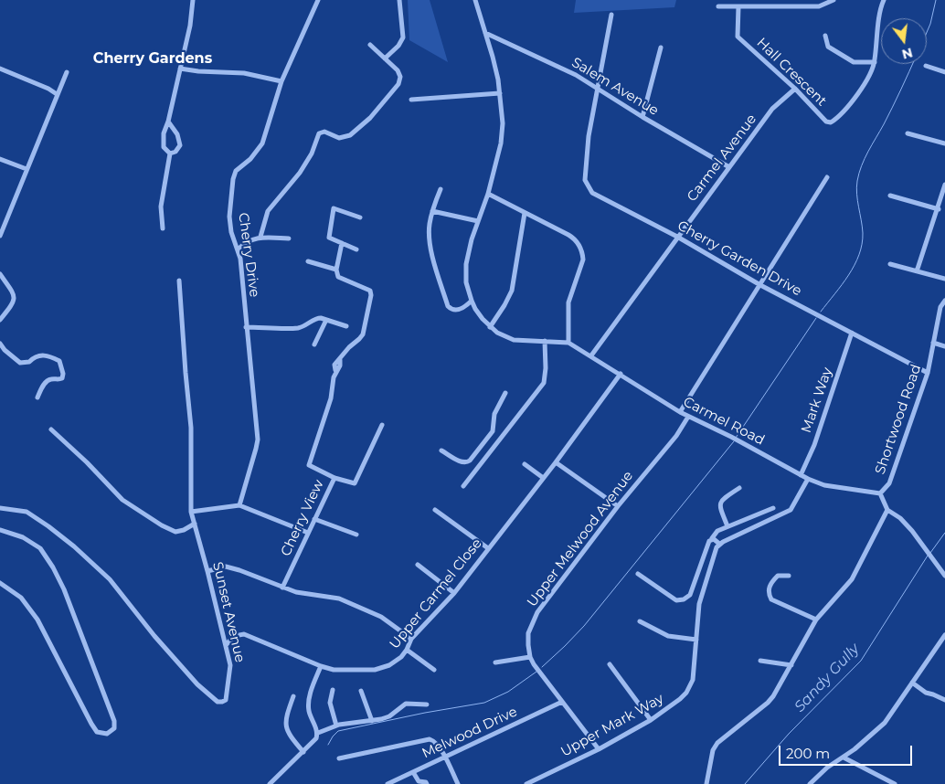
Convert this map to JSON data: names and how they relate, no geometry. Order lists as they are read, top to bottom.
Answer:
{
  "streets": {
    "street": [
      "Hall Crescent",
      "Salem Avenue",
      "Carmel Avenue",
      "Cherry Drive",
      "Cherry Garden Drive",
      "Mark Way",
      "Shortwood Road",
      "Carmel Road",
      "Cherry View",
      "Upper Melwood Avenue",
      "Upper Carmel Close",
      "Sunset Avenue",
      "Upper Mark Way",
      "Melwood Drive"
    ]
  },
  "crossings": [
    ["Hall Crescent", "Carmel Avenue"],
    ["Salem Avenue", "Carmel Avenue"],
    ["Salem Avenue", "Cherry Garden Drive"],
    ["Carmel Avenue", "Cherry Garden Drive"],
    ["Carmel Avenue", "Carmel Road"],
    ["Cherry Garden Drive", "Mark Way"],
    ["Cherry Garden Drive", "Shortwood Road"],
    ["Mark Way", "Carmel Road"],
    ["Shortwood Road", "Carmel Road"],
    ["Carmel Road", "Upper Melwood Avenue"],
    ["Carmel Road", "Upper Carmel Close"],
    ["Upper Melwood Avenue", "Upper Mark Way"],
    ["Upper Melwood Avenue", "Melwood Drive"],
    ["Upper Carmel Close", "Sunset Avenue"]
  ],
  "districts": ["Cherry Gardens"],
  "water": ["Sandy Gully"],
  "scale_bar": "200 m",
  "north": "bottom"
}
